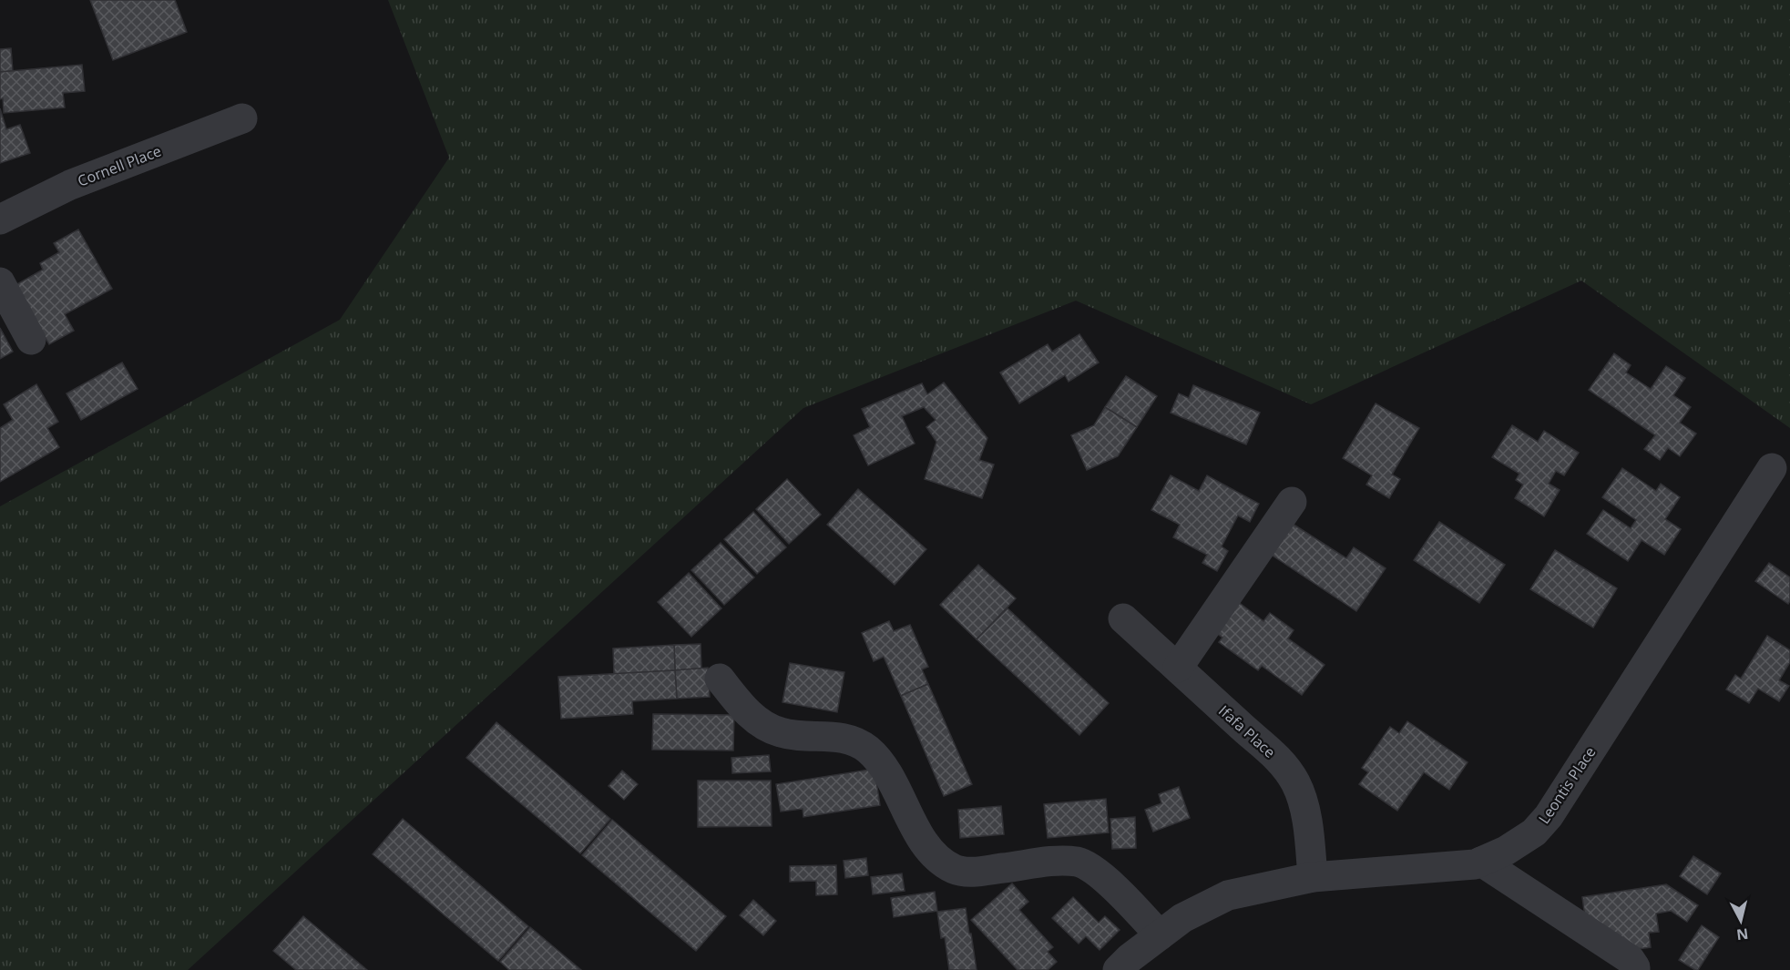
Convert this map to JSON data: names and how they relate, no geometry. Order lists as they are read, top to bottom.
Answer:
{
  "streets": {
    "street": ["Cornell Place", "Ifafa Place", "Leontis Place"]
  },
  "crossings": [
    ["Ifafa Place", "Leontis Place"]
  ],
  "north": "bottom"
}
